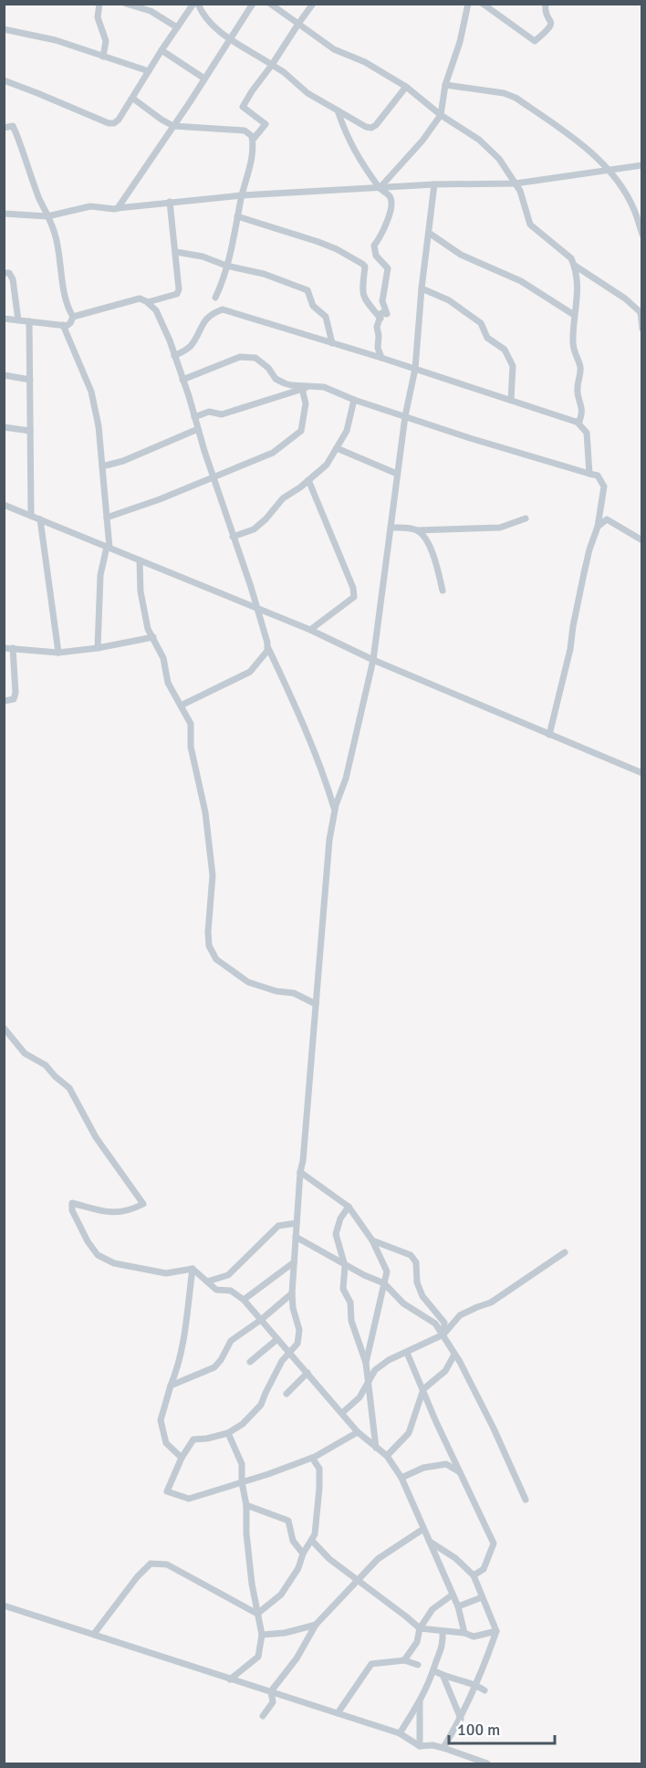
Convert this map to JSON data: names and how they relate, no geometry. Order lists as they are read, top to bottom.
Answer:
{
  "scale_bar": "100 m"
}
